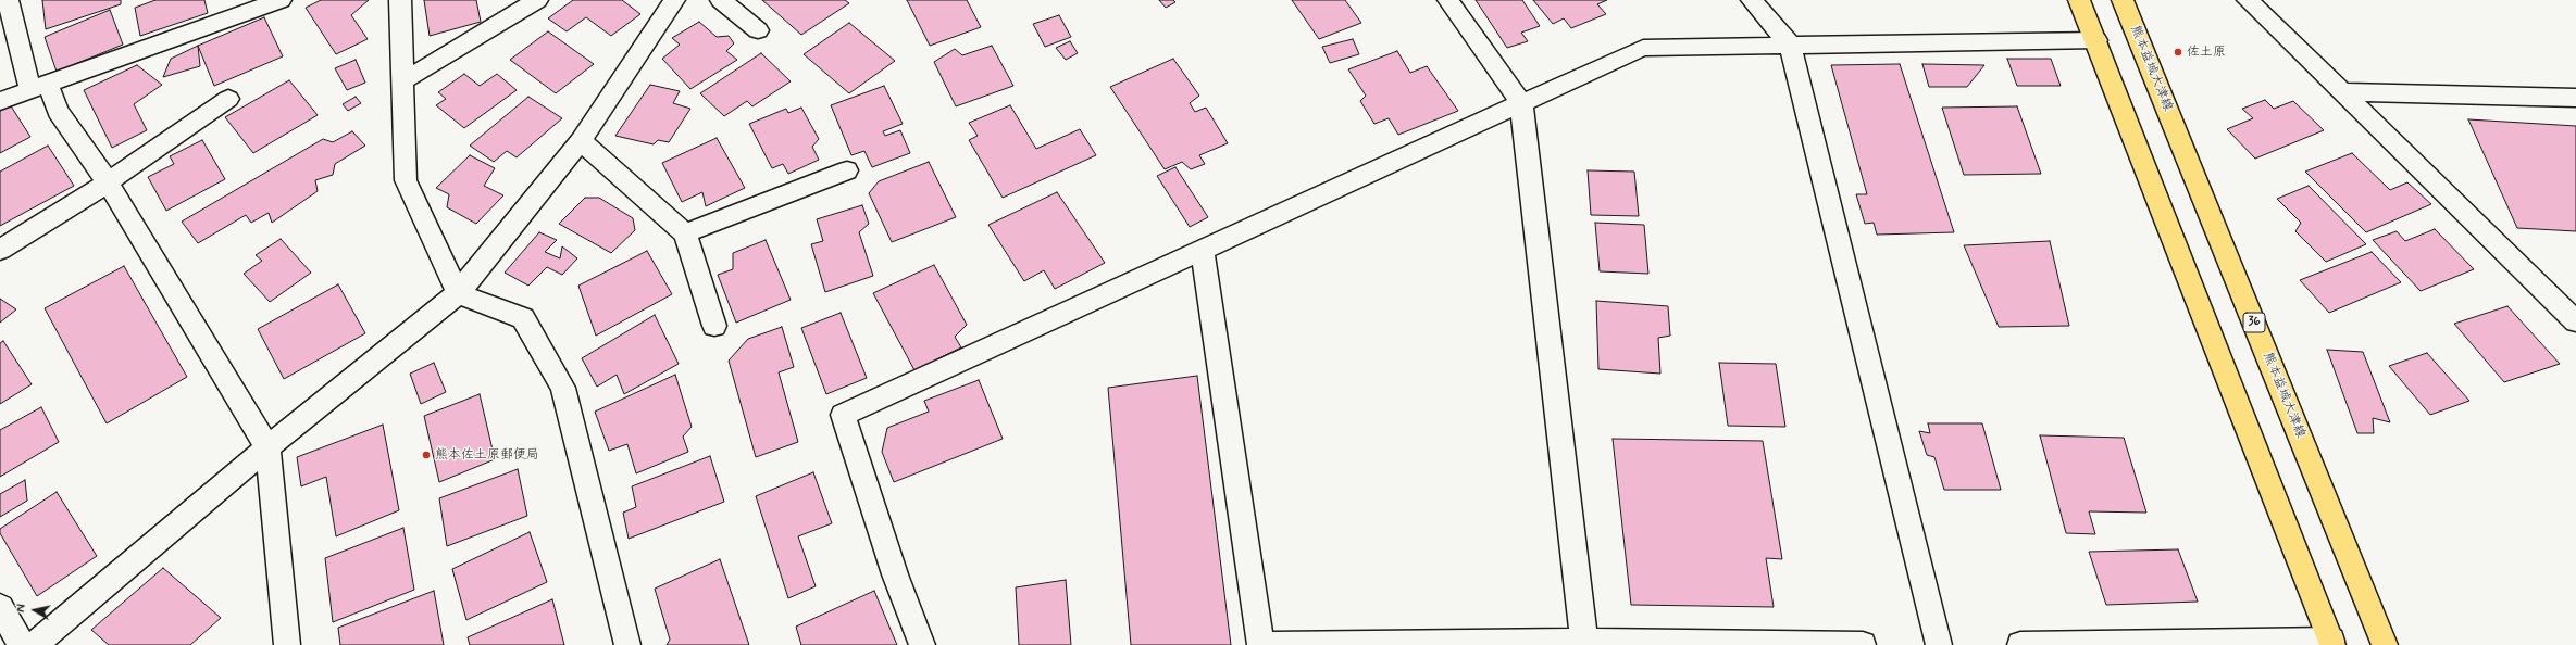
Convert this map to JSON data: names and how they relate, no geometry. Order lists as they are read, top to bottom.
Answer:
{
  "streets": {
    "main road": ["熊本益城大津線", "36"]
  },
  "places": ["佐土原", "熊本佐土原郵便局"],
  "north": "left"
}
